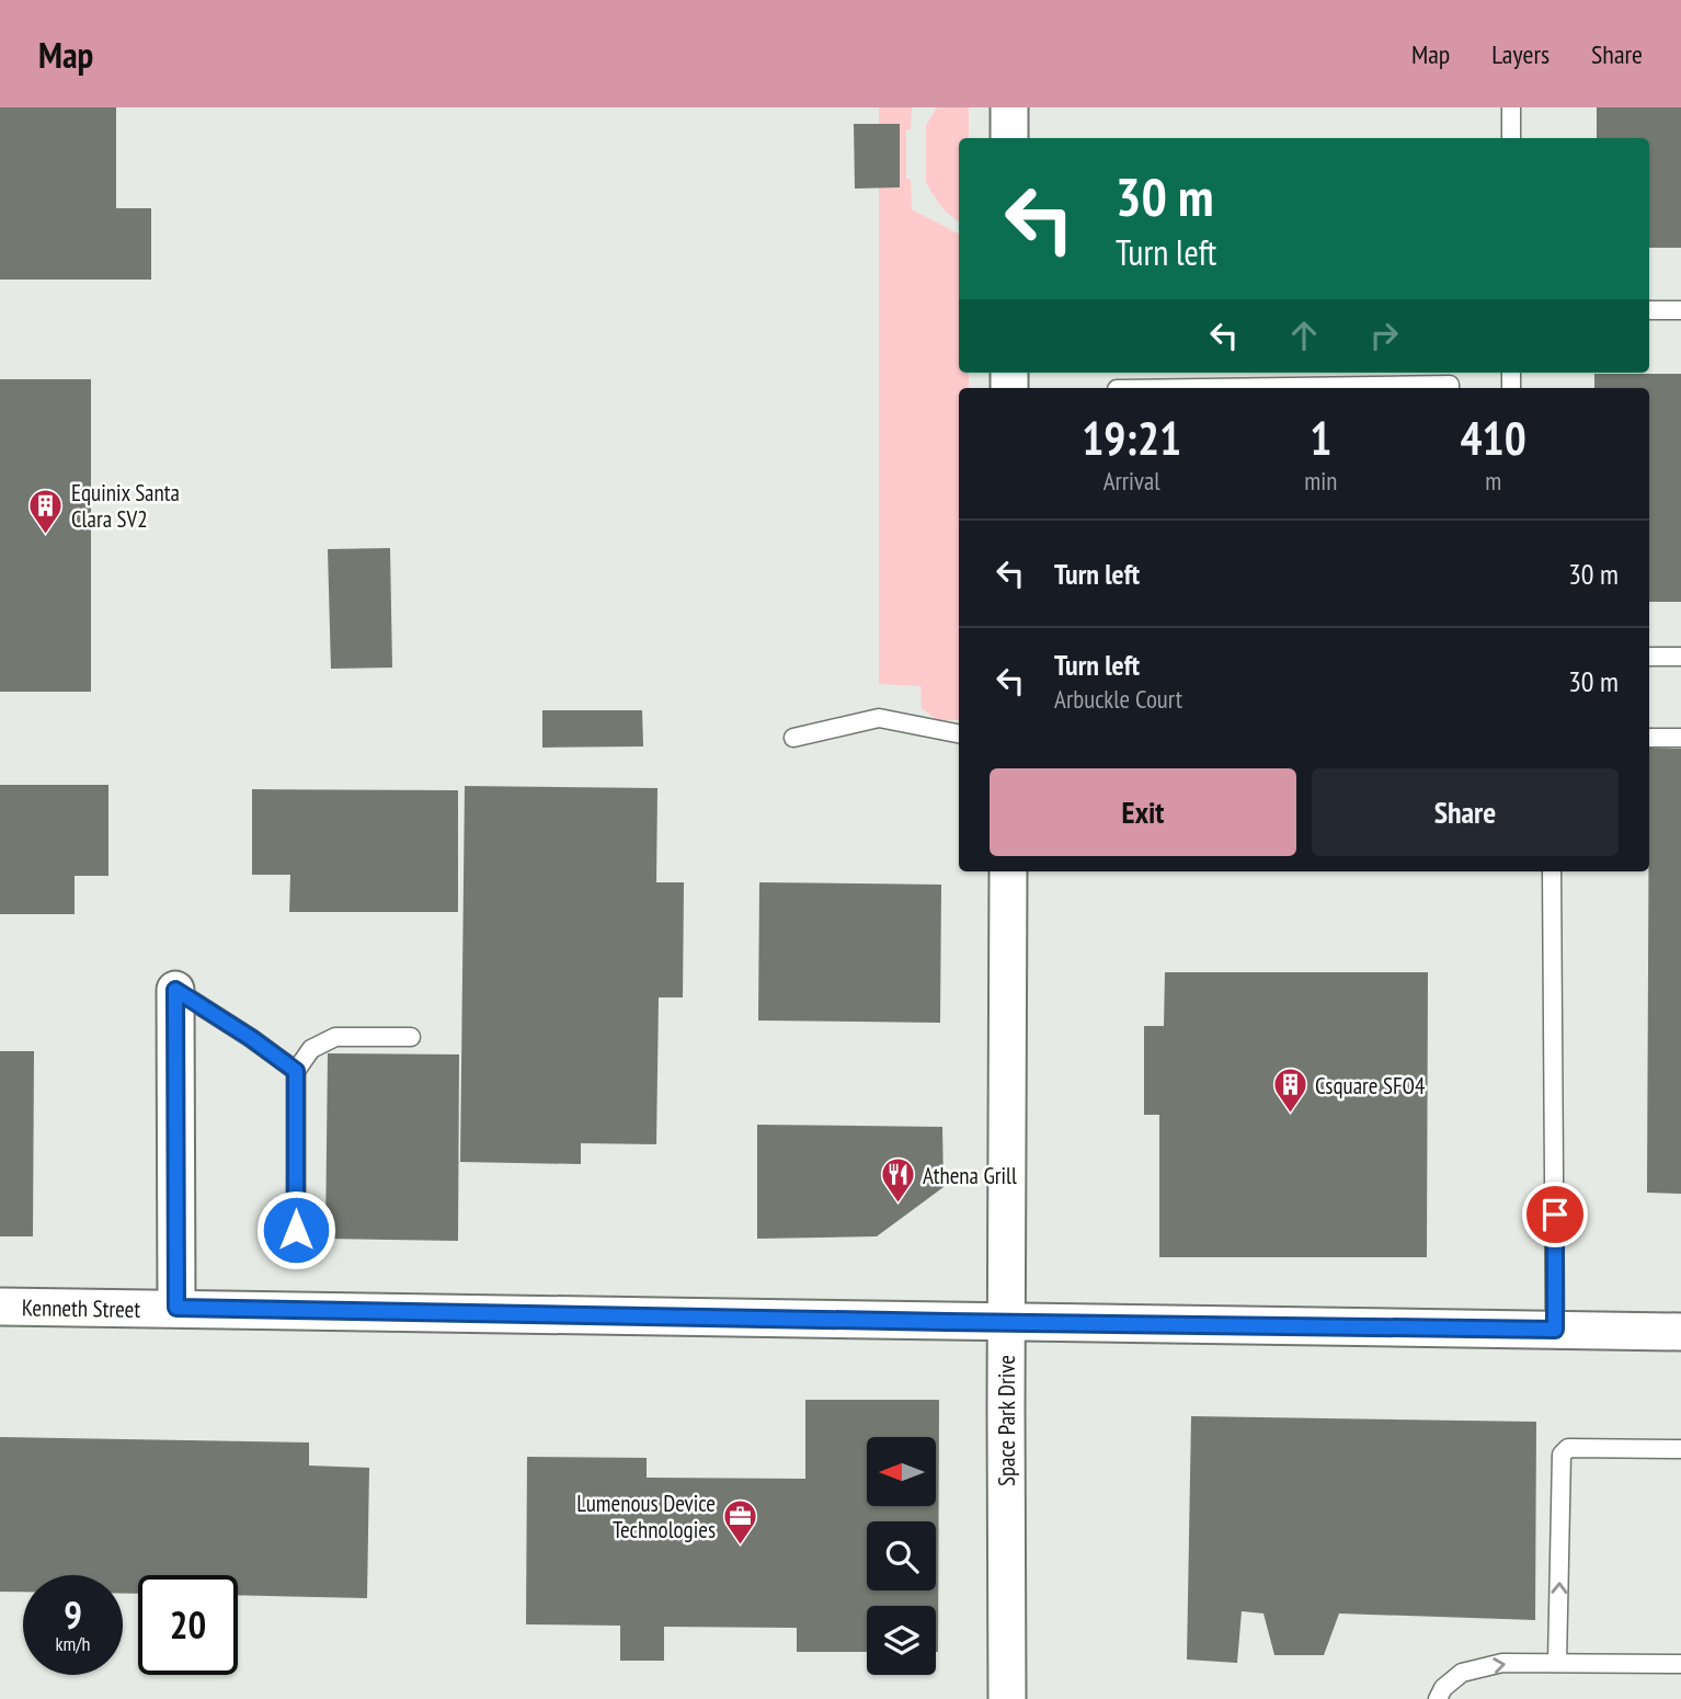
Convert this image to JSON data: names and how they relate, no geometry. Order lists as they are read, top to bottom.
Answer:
{
  "streets": {
    "street": ["Kenneth Street", "Space Park Drive"]
  },
  "crossings": [
    ["Kenneth Street", "Space Park Drive"]
  ],
  "places": {
    "building": ["Equinix Santa Clara SV2", "Csquare SFO4"],
    "restaurant": ["Athena Grill"],
    "office": ["Lumenous Device Technologies"]
  },
  "north": "left",
  "page": {
    "header": "Map",
    "nav": ["Map", "Layers", "Share"],
    "turn": ["30 m", "Turn left"],
    "eta": [
      "19:21",
      "Arrival",
      "1",
      "min",
      "410",
      "m"
    ],
    "list": [
      {
        "name": "Turn left",
        "value": "30 m"
      },
      {
        "name": "Turn left",
        "note": "Arbuckle Court",
        "value": "30 m"
      }
    ],
    "buttons": ["Exit", "Share"],
    "speed": "9 km/h",
    "limit": "20"
  }
}
